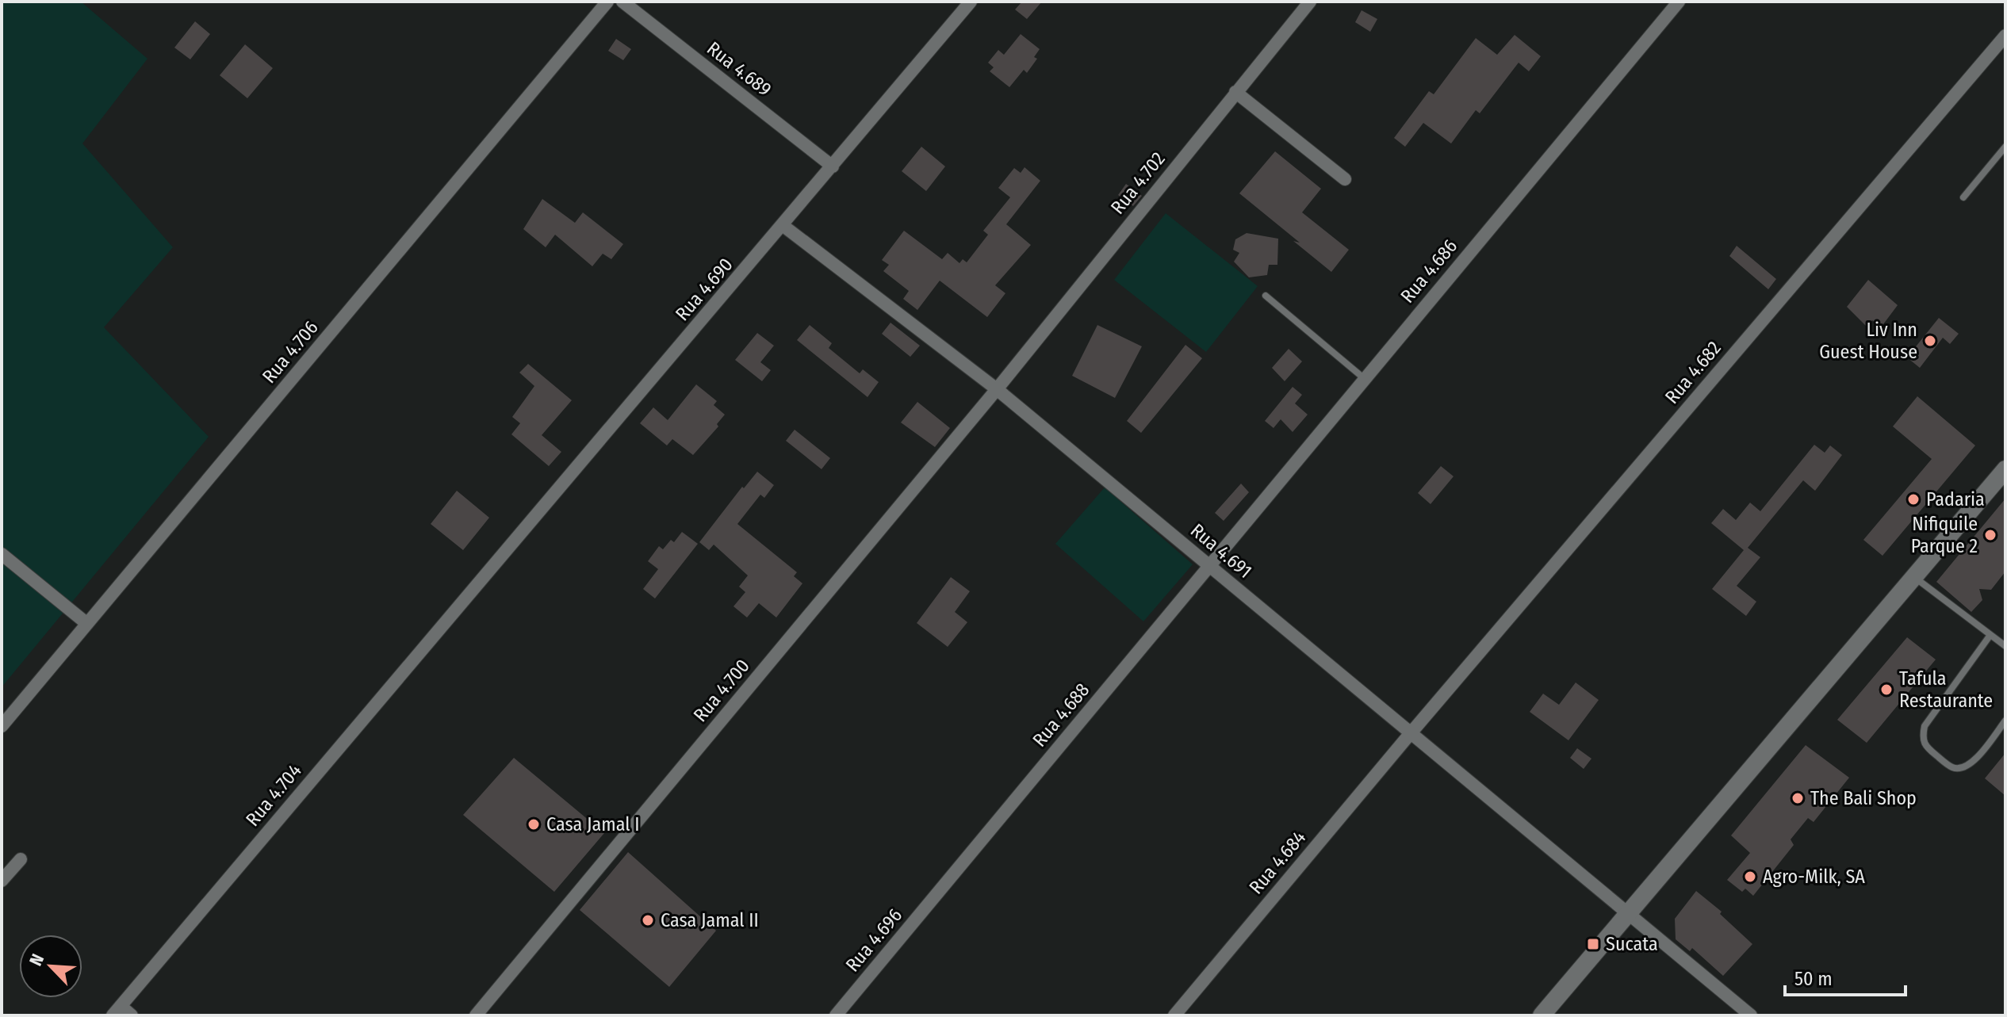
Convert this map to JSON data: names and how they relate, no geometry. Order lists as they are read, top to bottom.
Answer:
{
  "streets": {
    "street": [
      "Rua 4.689",
      "Rua 4.702",
      "Rua 4.686",
      "Rua 4.690",
      "Rua 4.706",
      "Rua 4.682",
      "Rua 4.691",
      "Rua 4.700",
      "Rua 4.688",
      "Rua 4.704",
      "Rua 4.684",
      "Rua 4.696"
    ]
  },
  "crossings": [
    ["Rua 4.689", "Rua 4.690"],
    ["Rua 4.702", "Rua 4.691"],
    ["Rua 4.702", "Rua 4.700"],
    ["Rua 4.686", "Rua 4.691"],
    ["Rua 4.686", "Rua 4.688"],
    ["Rua 4.690", "Rua 4.691"],
    ["Rua 4.690", "Rua 4.704"],
    ["Rua 4.682", "Rua 4.691"],
    ["Rua 4.682", "Rua 4.684"],
    ["Rua 4.691", "Rua 4.700"],
    ["Rua 4.691", "Rua 4.688"],
    ["Rua 4.691", "Rua 4.684"],
    ["Rua 4.688", "Rua 4.696"]
  ],
  "places": {
    "other": [
      "Liv Inn Guest House",
      "Padaria",
      "Nifiquile Parque 2",
      "Tafula Restaurante",
      "The Bali Shop",
      "Casa Jamal I",
      "Agro-Milk, SA",
      "Casa Jamal II"
    ],
    "transit": ["Sucata"]
  },
  "scale_bar": "50 m",
  "north": "top left"
}
